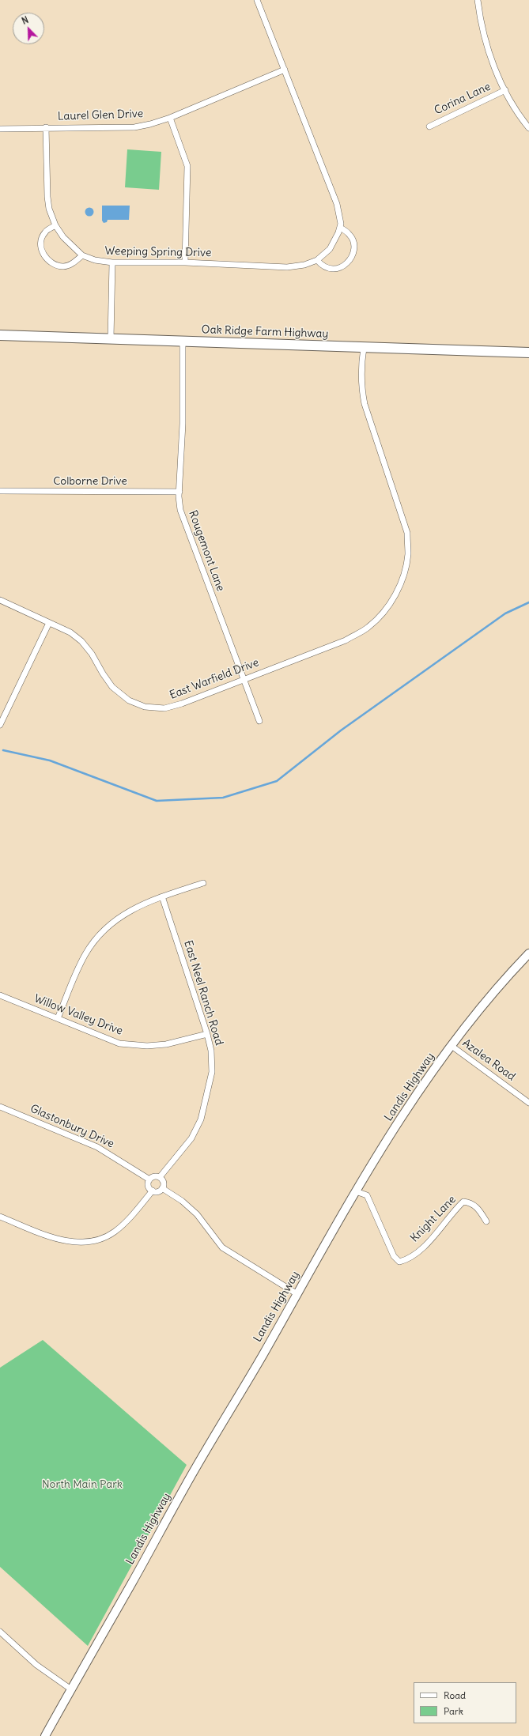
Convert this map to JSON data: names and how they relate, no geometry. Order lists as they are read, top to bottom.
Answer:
{
  "streets": {
    "main road": ["Oak Ridge Farm Highway", "Landis Highway"],
    "street": [
      "Corina Lane",
      "Laurel Glen Drive",
      "Weeping Spring Drive",
      "Colborne Drive",
      "Rougemont Lane",
      "East Warfield Drive",
      "East Neel Ranch Road",
      "Willow Valley Drive",
      "Azalea Road",
      "Glastonbury Drive",
      "Knight Lane"
    ]
  },
  "crossings": [
    ["Laurel Glen Drive", "Weeping Spring Drive"],
    ["Oak Ridge Farm Highway", "Rougemont Lane"],
    ["Oak Ridge Farm Highway", "East Warfield Drive"],
    ["Colborne Drive", "Rougemont Lane"],
    ["Rougemont Lane", "East Warfield Drive"],
    ["East Neel Ranch Road", "Willow Valley Drive"],
    ["East Neel Ranch Road", "Glastonbury Drive"],
    ["Azalea Road", "Landis Highway"],
    ["Landis Highway", "Knight Lane"]
  ],
  "parks": ["North Main Park"],
  "legend": ["Road", "Park"],
  "north": "top left"
}
